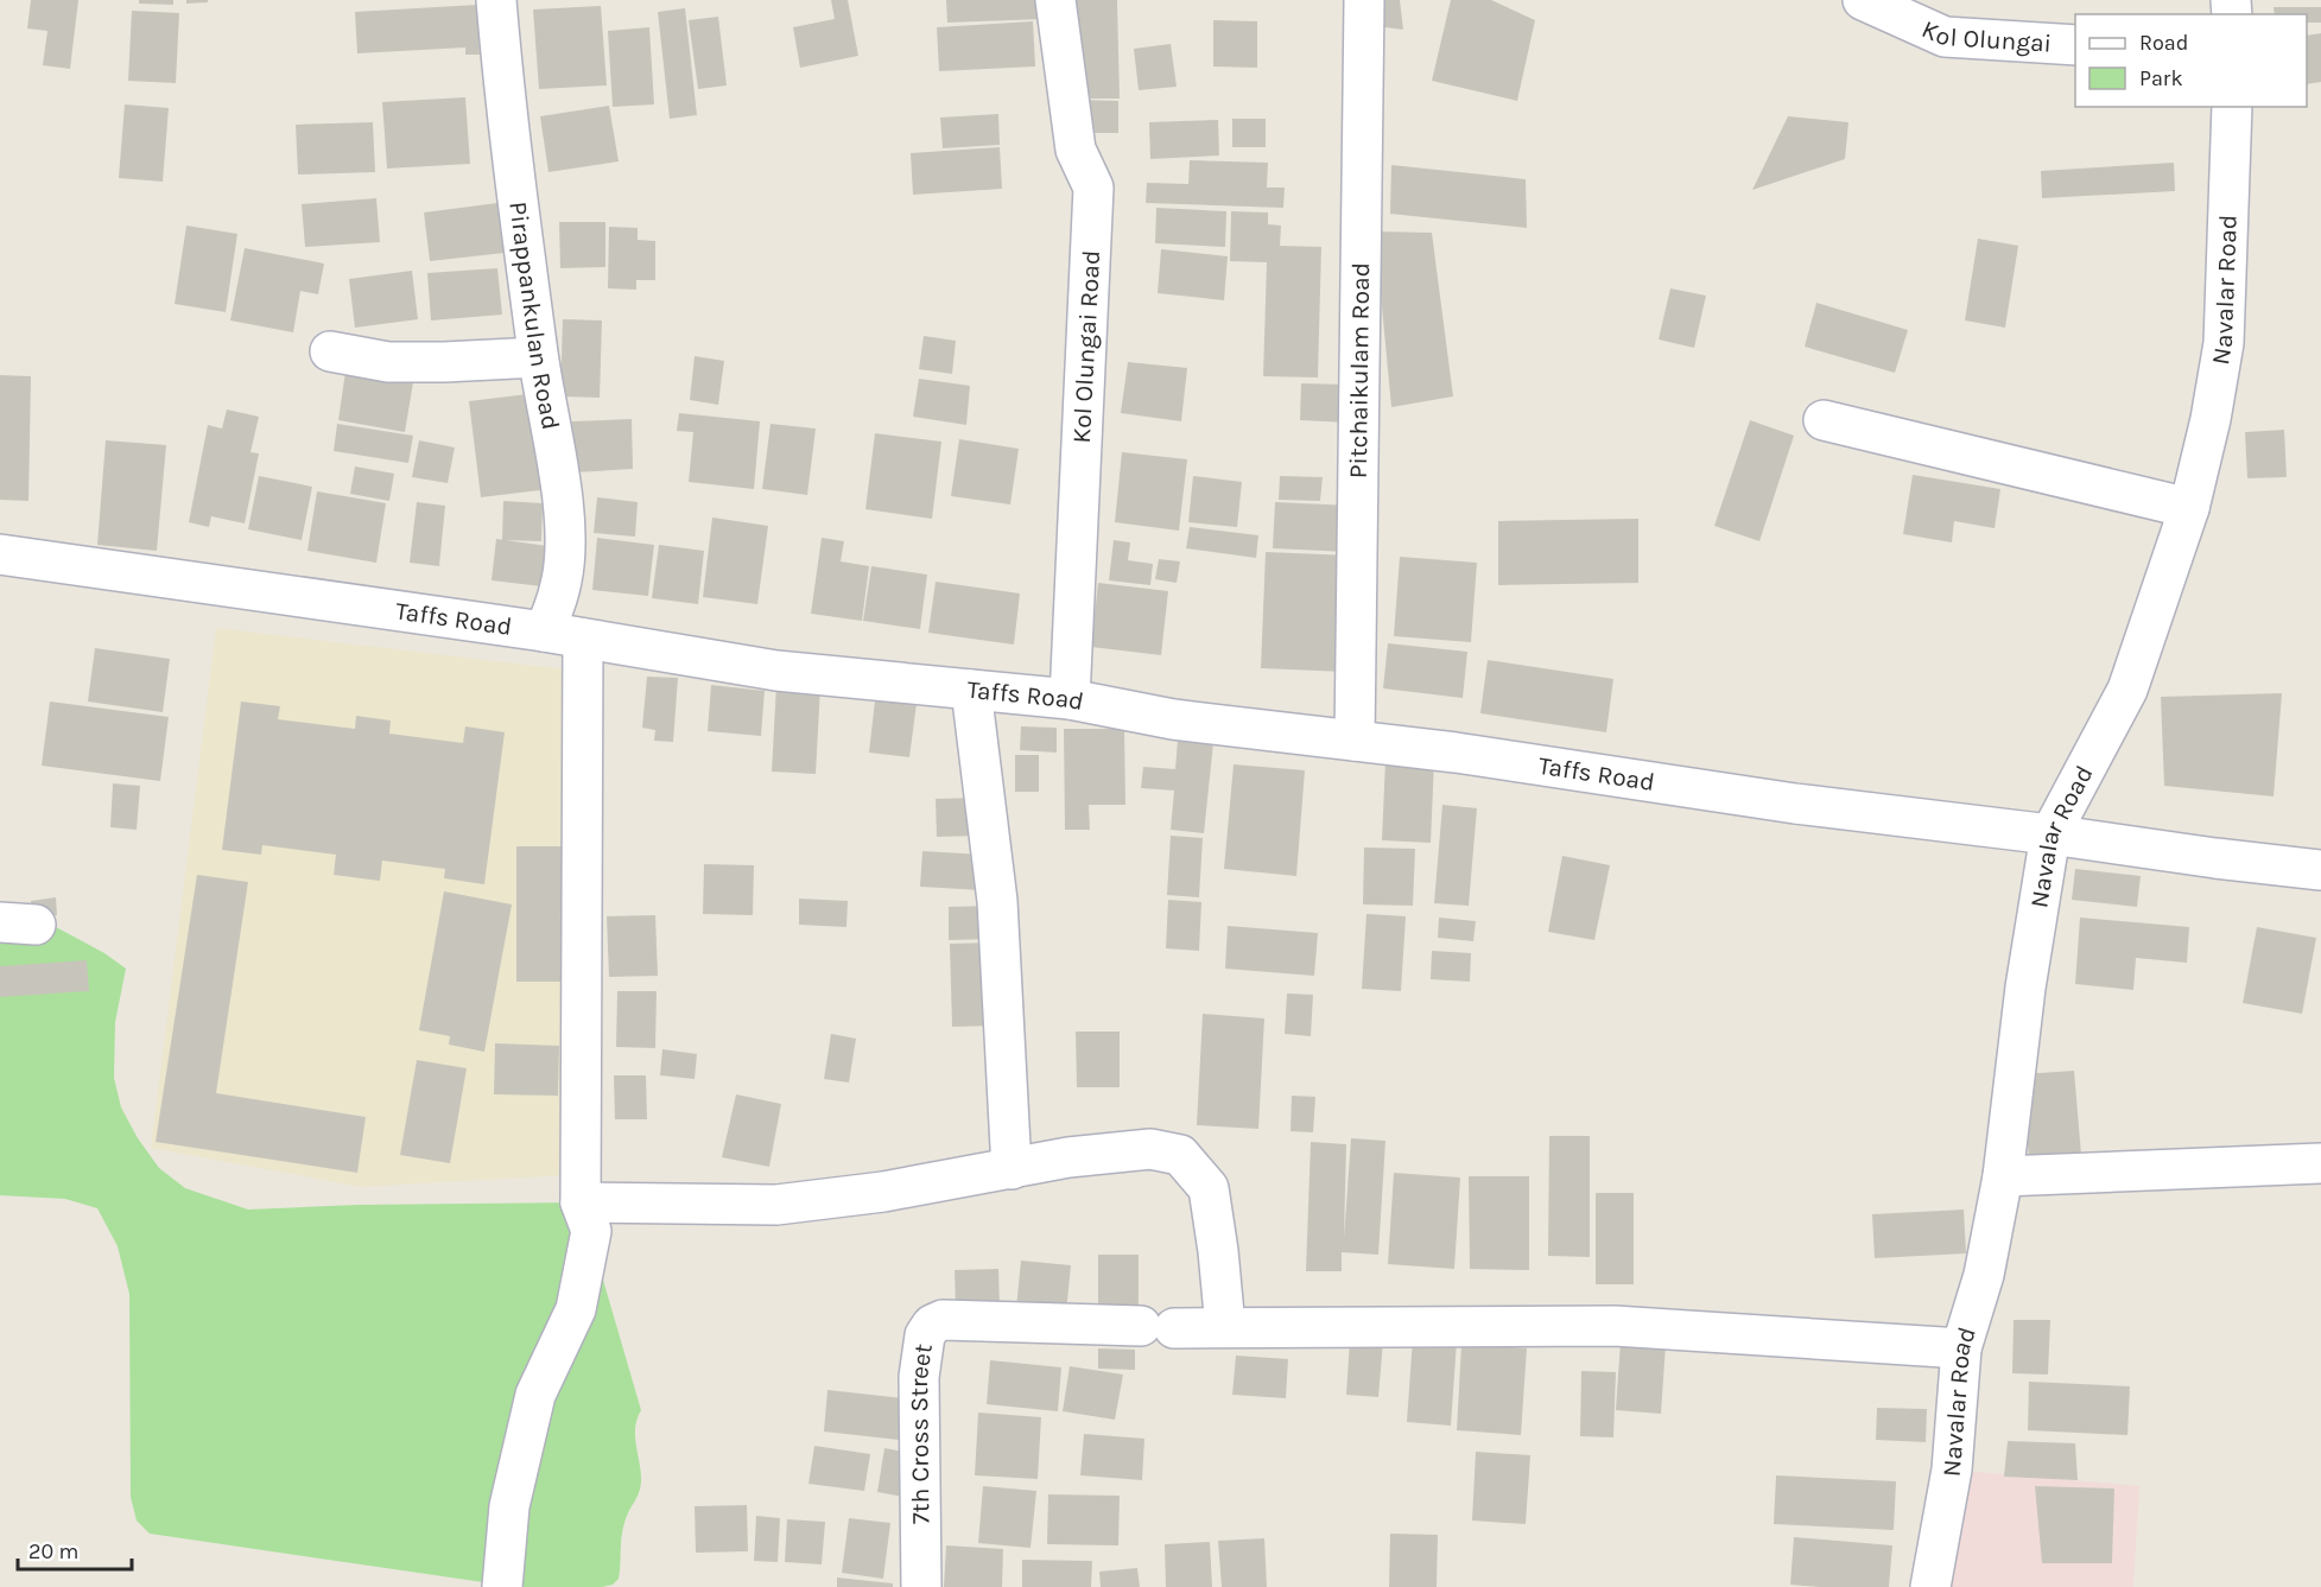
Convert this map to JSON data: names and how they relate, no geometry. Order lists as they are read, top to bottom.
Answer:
{
  "streets": {
    "street": [
      "Kol Olungai",
      "Navalar Road",
      "Pirappankulan Road",
      "Kol Olungai Road",
      "Pitchaikulam Road",
      "Taffs Road",
      "7th Cross Street"
    ]
  },
  "crossings": [
    ["Navalar Road", "Taffs Road"],
    ["Pirappankulan Road", "Taffs Road"],
    ["Kol Olungai Road", "Taffs Road"],
    ["Pitchaikulam Road", "Taffs Road"]
  ],
  "legend": ["Road", "Park"],
  "scale_bar": "20 m"
}
